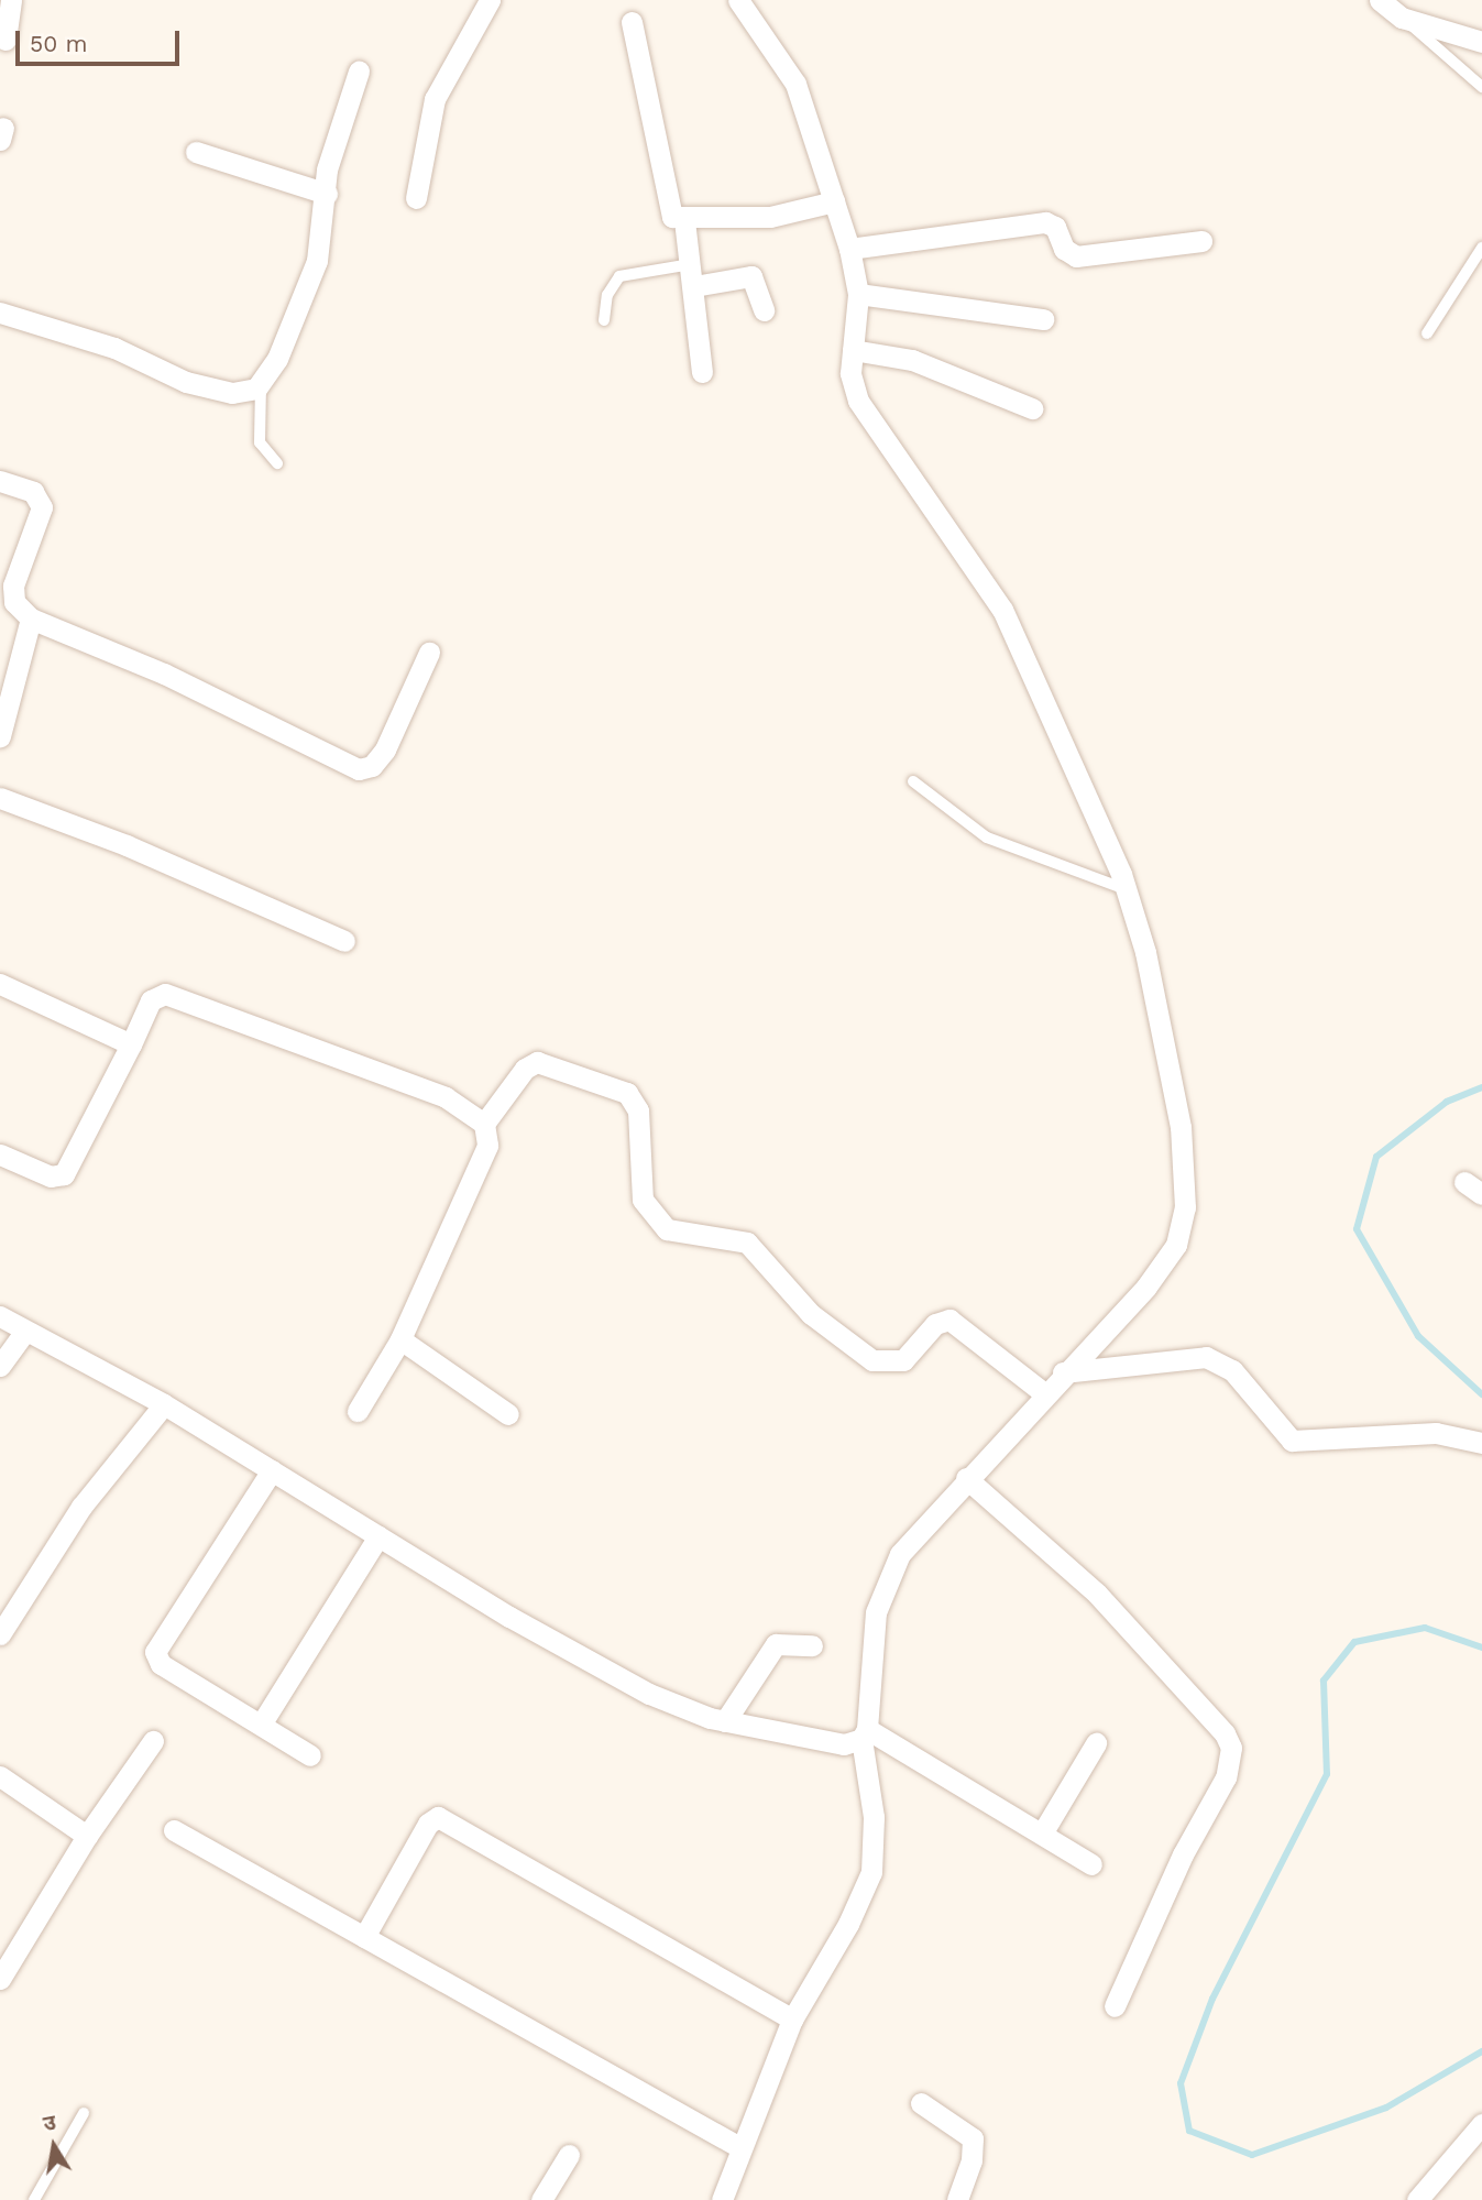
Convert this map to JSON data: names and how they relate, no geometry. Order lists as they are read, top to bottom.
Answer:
{
  "scale_bar": "50 m",
  "north": "top"
}
